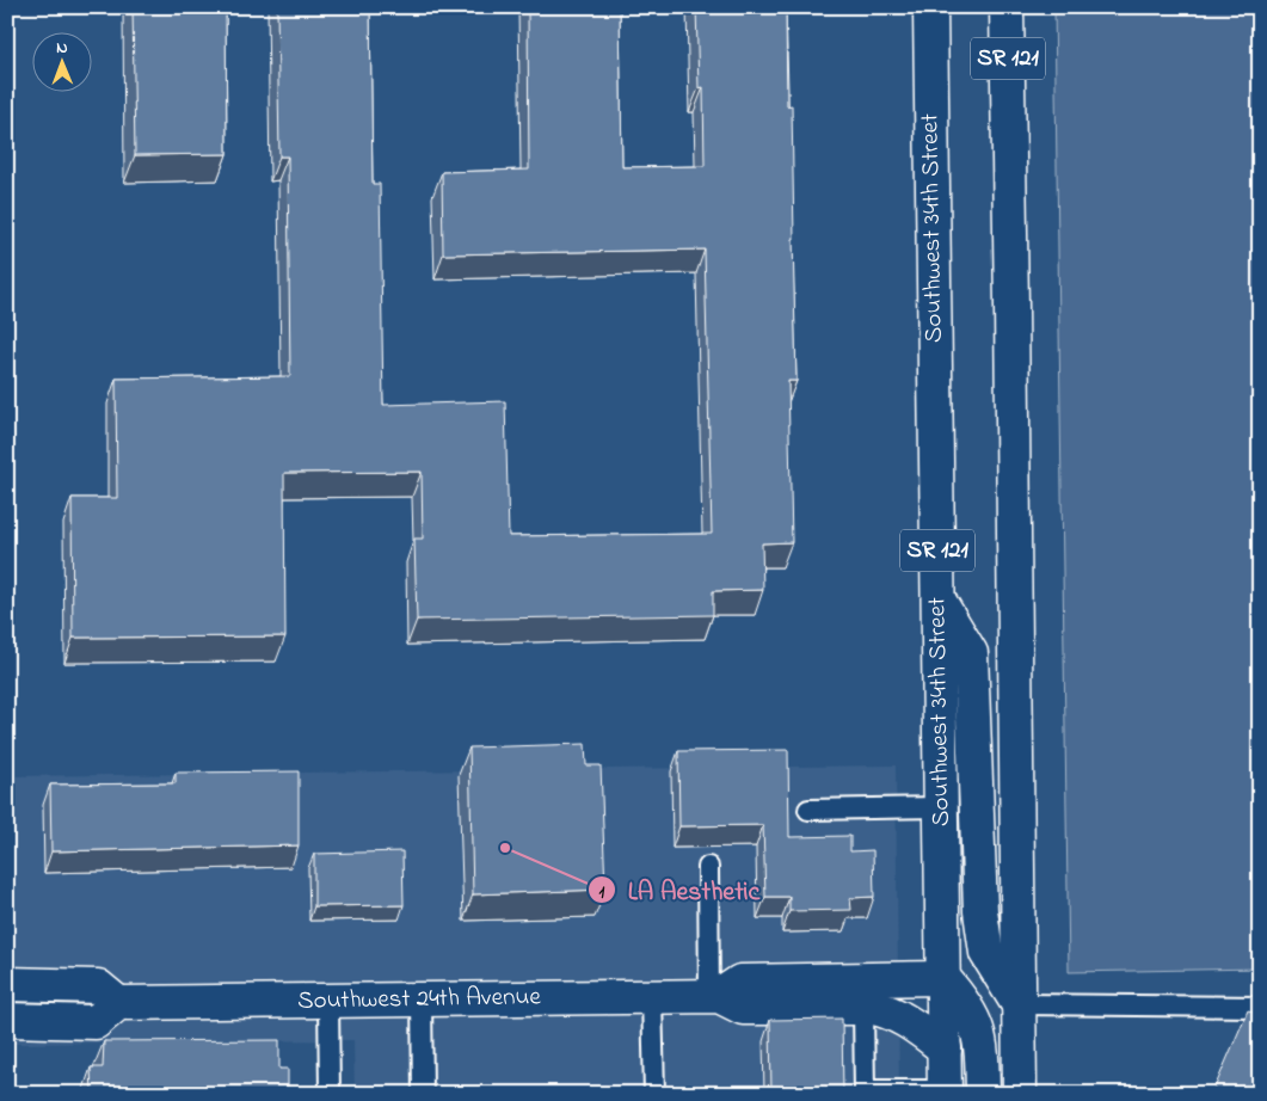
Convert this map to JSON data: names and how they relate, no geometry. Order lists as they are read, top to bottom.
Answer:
{
  "streets": {
    "main road": ["SR 121", "Southwest 34th Street", "Southwest 24th Avenue"]
  },
  "crossings": [
    ["Southwest 34th Street", "Southwest 24th Avenue"]
  ],
  "places": ["LA Aesthetic"],
  "north": "top"
}
